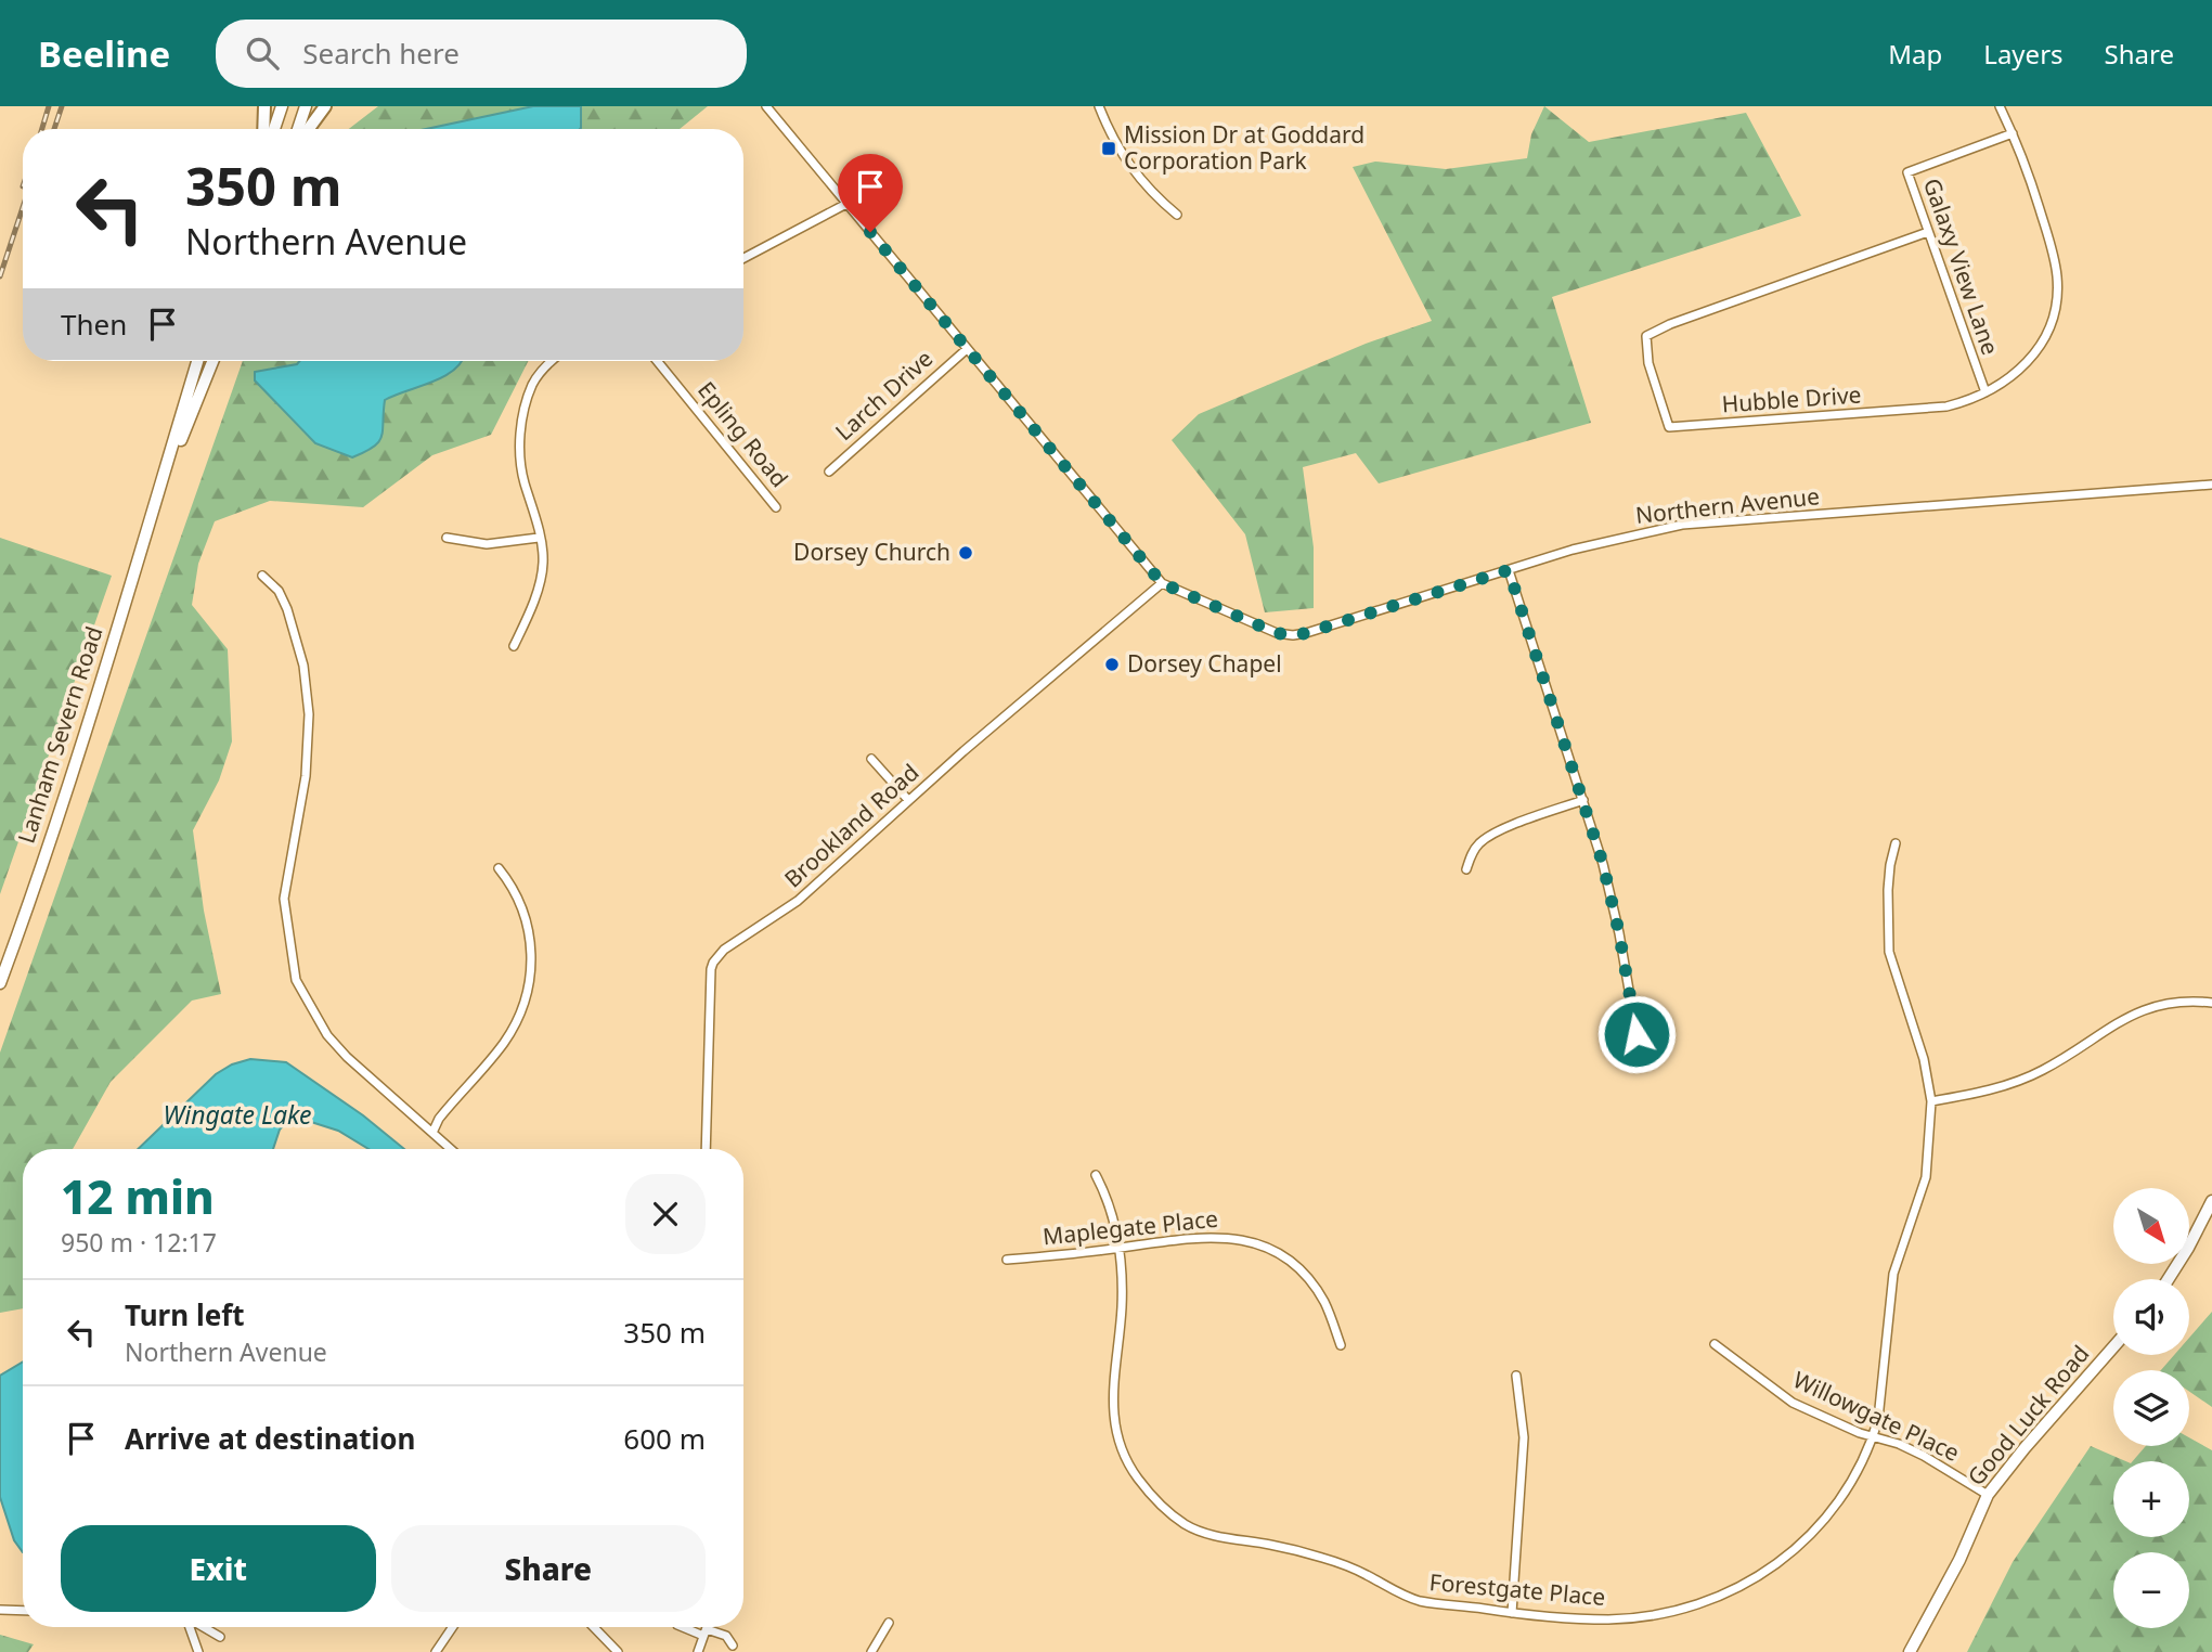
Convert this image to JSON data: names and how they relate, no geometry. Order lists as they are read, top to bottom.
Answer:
{
  "streets": {
    "main road": ["Lanham Severn Road", "Good Luck Road"],
    "street": [
      "Galaxy View Lane",
      "Larch Drive",
      "Hubble Drive",
      "Epling Road",
      "Northern Avenue",
      "Brookland Road",
      "Maplegate Place",
      "Willowgate Place",
      "Forestgate Place"
    ]
  },
  "crossings": [
    ["Galaxy View Lane", "Hubble Drive"],
    ["Larch Drive", "Northern Avenue"],
    ["Northern Avenue", "Brookland Road"],
    ["Maplegate Place", "Forestgate Place"],
    ["Good Luck Road", "Willowgate Place"],
    ["Willowgate Place", "Forestgate Place"]
  ],
  "water": ["Wingate Lake"],
  "places": {
    "transit": ["Mission Dr at Goddard Corporation Park"],
    "other": ["Dorsey Church", "Dorsey Chapel"]
  },
  "north": "bottom right",
  "page": {
    "header": "Beeline",
    "search": "Search here",
    "nav": ["Map", "Layers", "Share"],
    "turn": ["350 m", "Northern Avenue"],
    "then": "Then",
    "heading": ["12 min", "950 m · 12:17"],
    "map_buttons": ["+", "−"],
    "list": [
      {
        "name": "Turn left",
        "note": "Northern Avenue",
        "value": "350 m"
      },
      {
        "name": "Arrive at destination",
        "value": "600 m"
      }
    ],
    "buttons": ["Exit", "Share"]
  }
}
